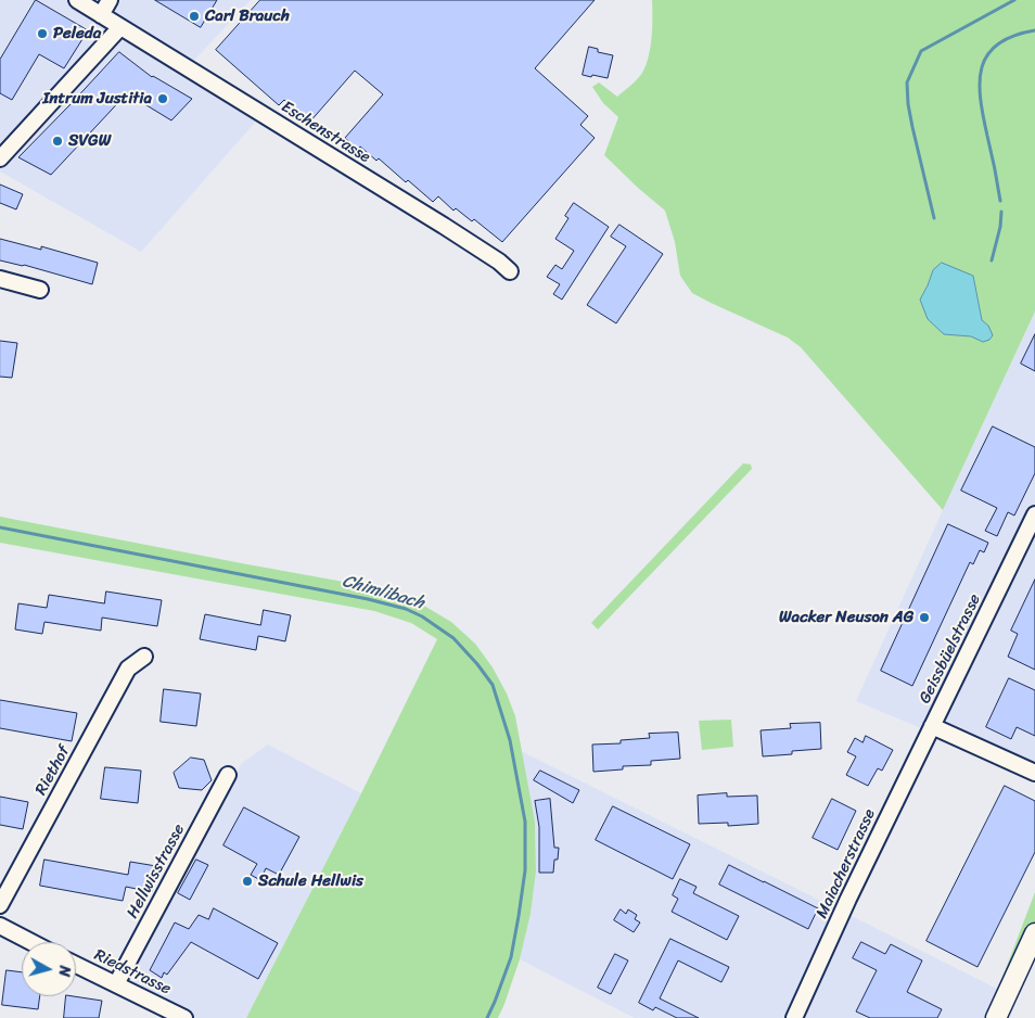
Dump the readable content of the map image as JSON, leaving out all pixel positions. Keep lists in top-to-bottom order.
{
  "streets": {
    "street": [
      "Eschenstrasse",
      "Geissbüelstrasse",
      "Riethof",
      "Maiacherstrasse",
      "Hellwisstrasse",
      "Riedstrasse"
    ]
  },
  "crossings": [
    ["Geissbüelstrasse", "Maiacherstrasse"],
    ["Hellwisstrasse", "Riedstrasse"]
  ],
  "water": ["Chimlibach"],
  "places": [
    "Carl Brauch",
    "Peleda",
    "Intrum Justitia",
    "SVGW",
    "Wacker Neuson AG",
    "Schule Hellwis"
  ],
  "north": "right"
}
